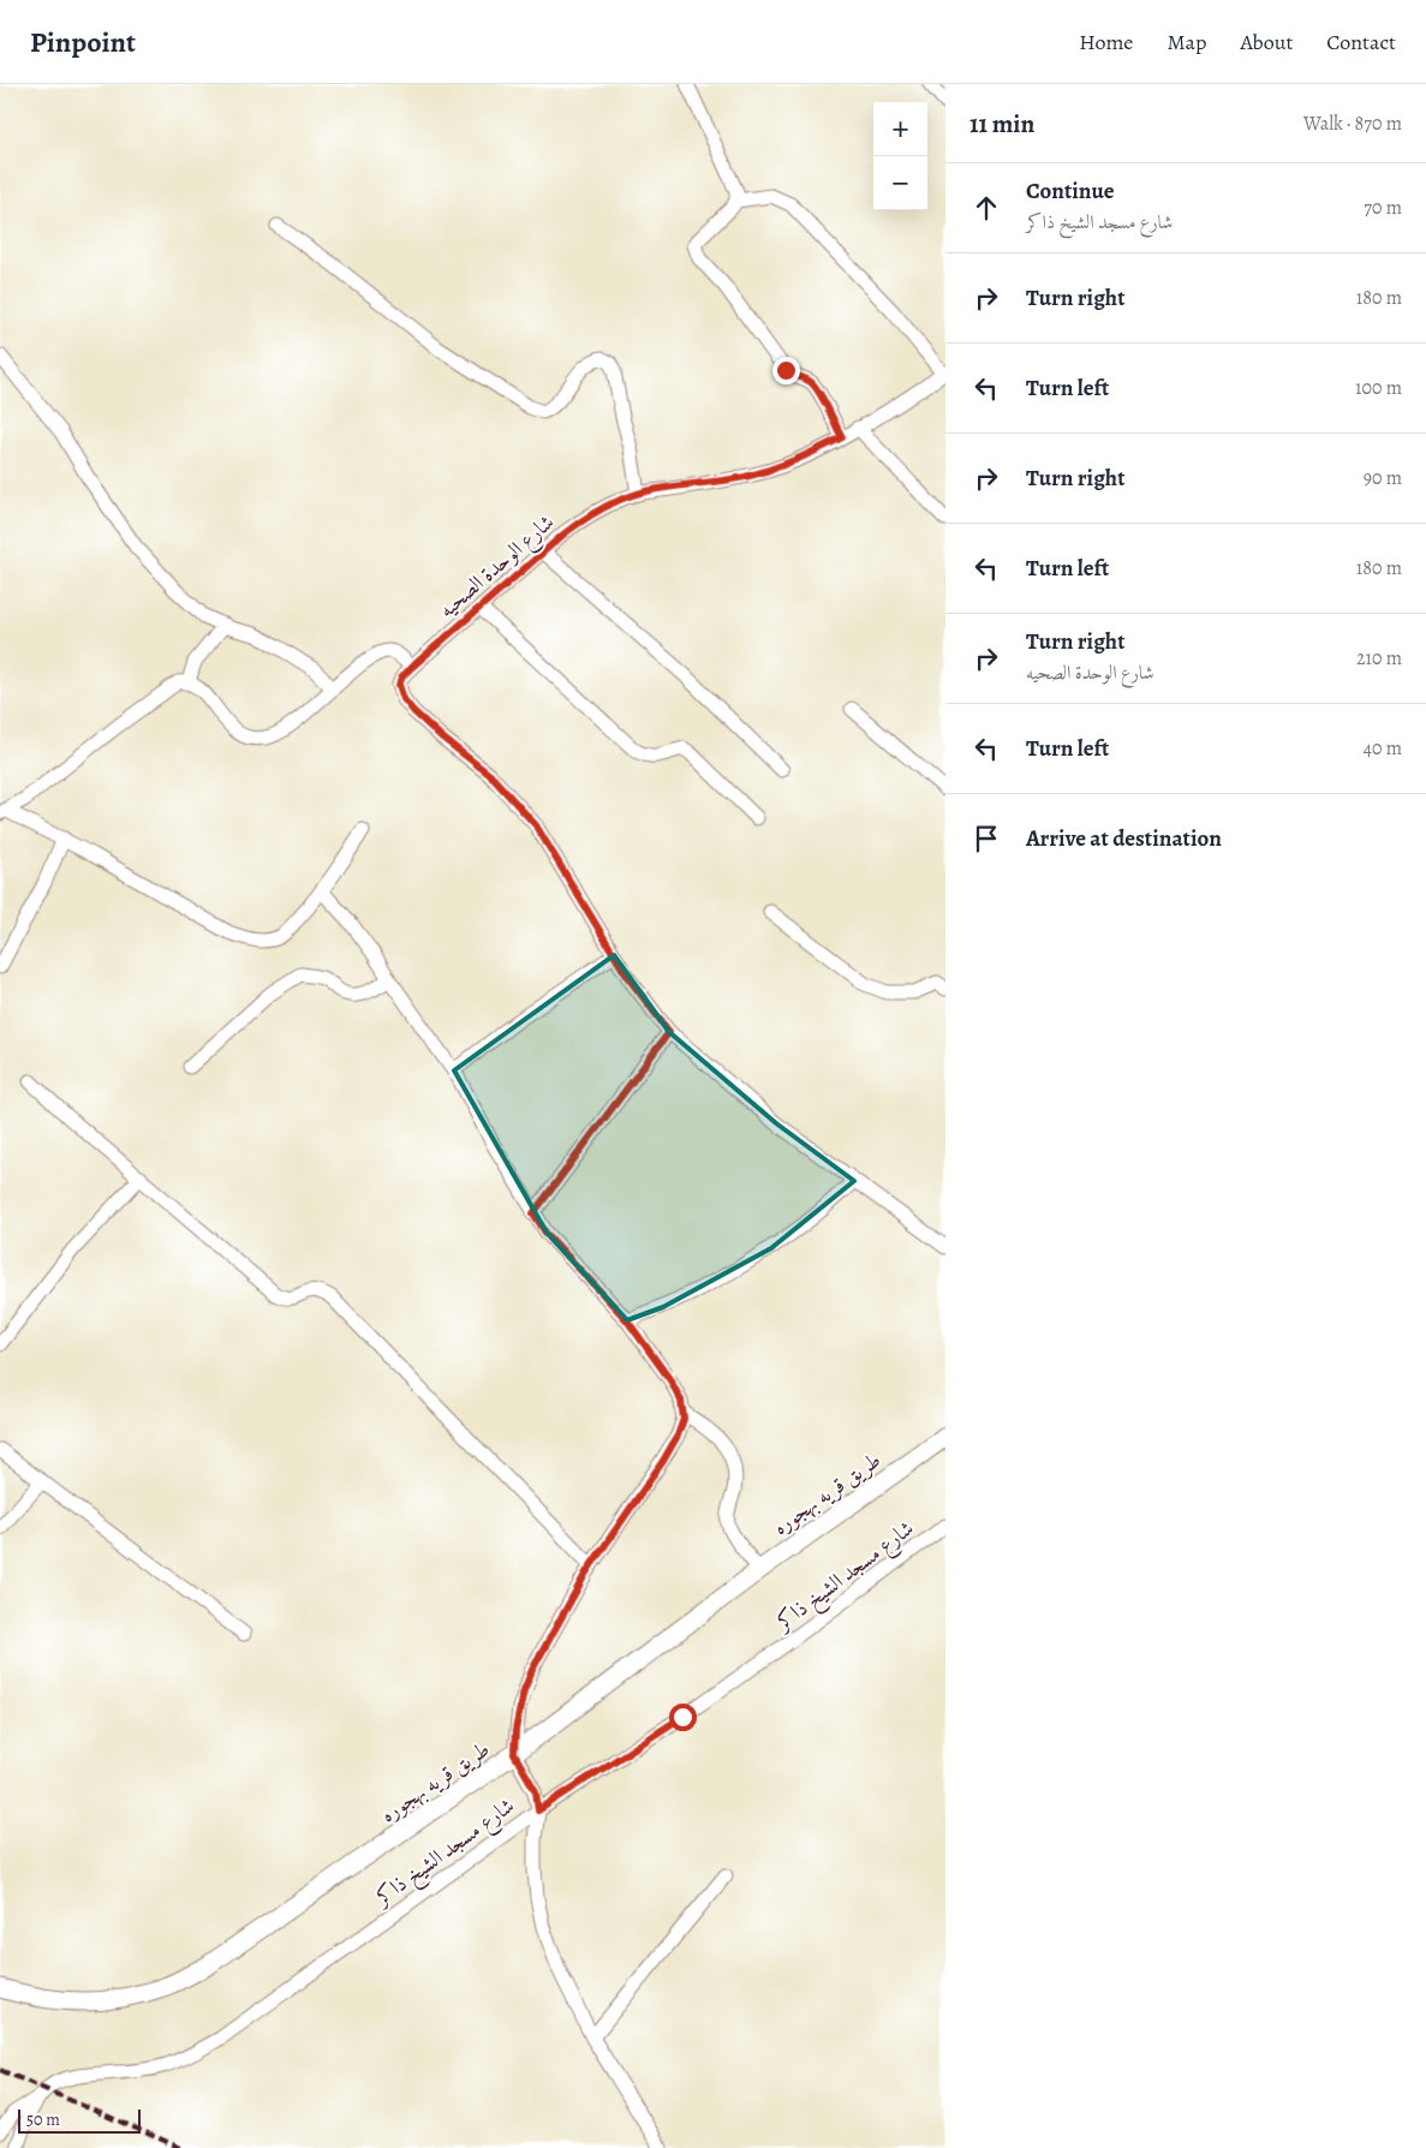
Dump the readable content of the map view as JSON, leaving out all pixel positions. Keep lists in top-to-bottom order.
{
  "streets": {
    "street": ["شارع الوحدة الصحيه", "طريق قريه بهجوره", "شارع مسجد الشيخ ذاكر"]
  },
  "scale_bar": "50 m",
  "page": {
    "header": "Pinpoint",
    "nav": [
      "Home",
      "Map",
      "About",
      "Contact"
    ],
    "heading": ["11 min", "Walk · 870 m"],
    "map_buttons": ["+", "−"],
    "list": [
      ["Continue", "شارع مسجد الشيخ ذاكر", "70 m"],
      ["Turn right", "180 m"],
      ["Turn left", "100 m"],
      ["Turn right", "90 m"],
      ["Turn left", "180 m"],
      ["Turn right", "شارع الوحدة الصحيه", "210 m"],
      ["Turn left", "40 m"],
      "Arrive at destination"
    ],
    "scale": "50 m"
  }
}
